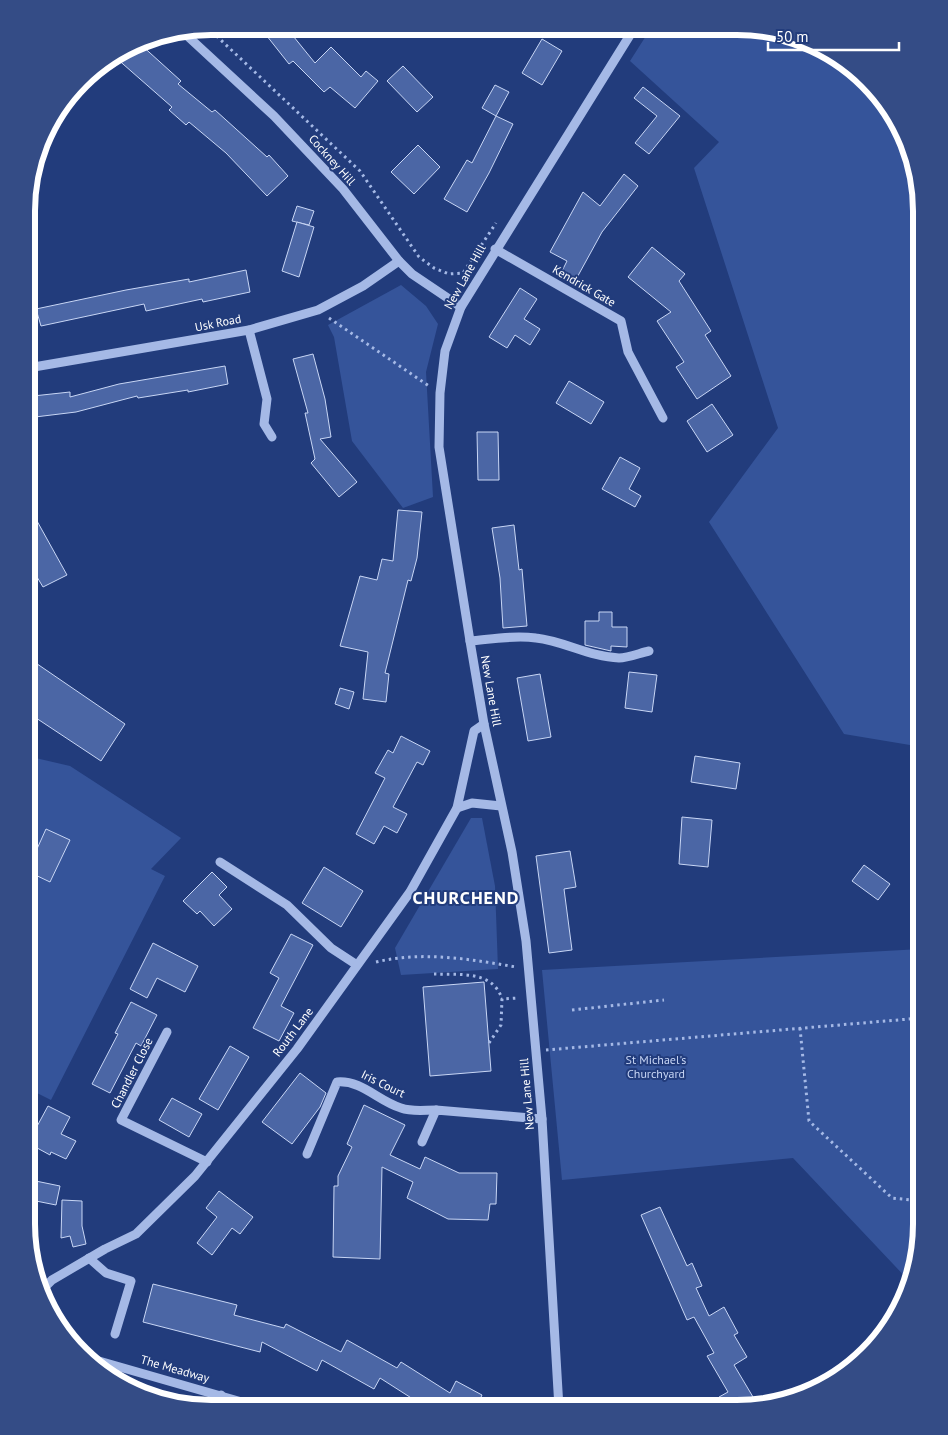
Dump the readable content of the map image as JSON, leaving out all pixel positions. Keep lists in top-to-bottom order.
{
  "streets": {
    "street": [
      "Cockney Hill",
      "New Lane Hill",
      "Kendrick Gate",
      "Usk Road",
      "Routh Lane",
      "Chandler Close",
      "Iris Court",
      "The Meadway"
    ]
  },
  "crossings": [
    ["Cockney Hill", "New Lane Hill"],
    ["Cockney Hill", "Usk Road"],
    ["New Lane Hill", "Kendrick Gate"],
    ["New Lane Hill", "Routh Lane"],
    ["New Lane Hill", "Iris Court"],
    ["Routh Lane", "Chandler Close"]
  ],
  "districts": ["CHURCHEND"],
  "parks": ["St Michael's Churchyard"],
  "scale_bar": "50 m"
}
